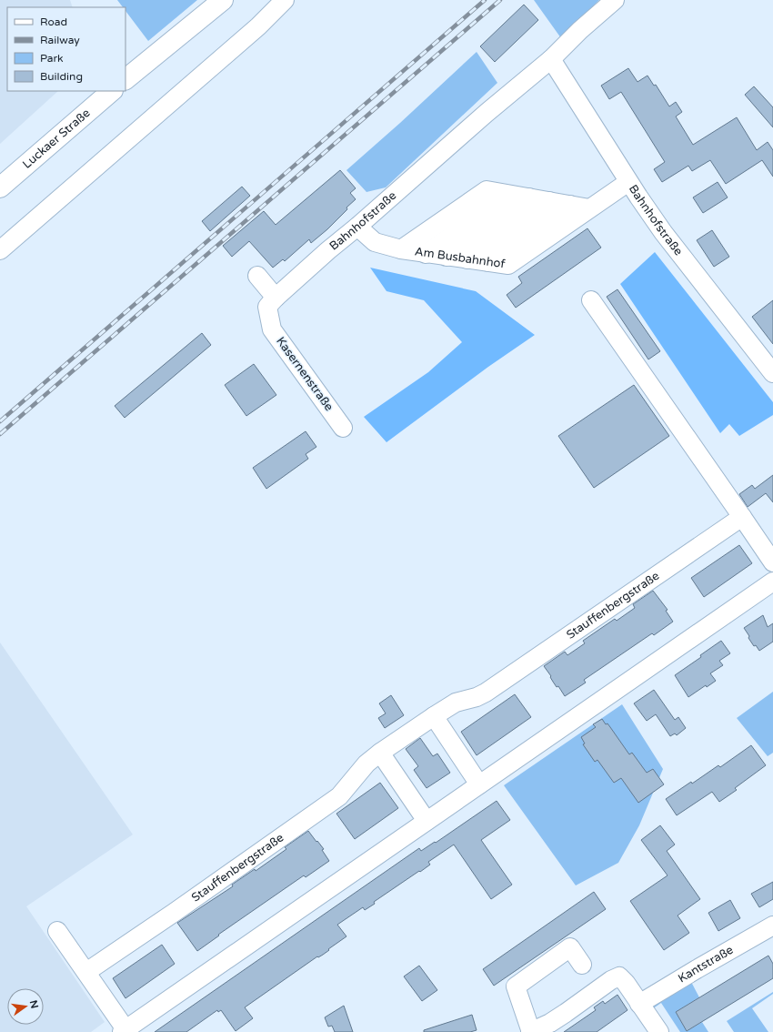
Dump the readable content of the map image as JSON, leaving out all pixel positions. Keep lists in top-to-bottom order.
{
  "streets": {
    "main road": ["Luckaer Straße"],
    "street": [
      "Bahnhofstraße",
      "Am Busbahnhof",
      "Kasernenstraße",
      "Stauffenbergstraße",
      "Kantstraße"
    ]
  },
  "crossings": [
    ["Bahnhofstraße", "Am Busbahnhof"],
    ["Bahnhofstraße", "Kasernenstraße"]
  ],
  "legend": [
    "Road",
    "Railway",
    "Park",
    "Building"
  ],
  "north": "right"
}
